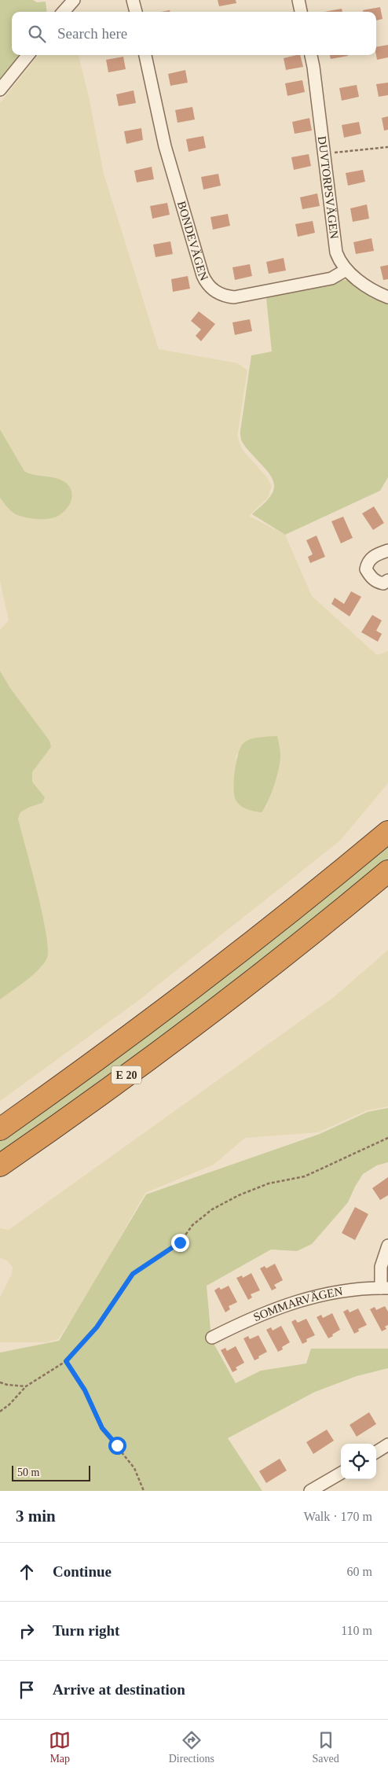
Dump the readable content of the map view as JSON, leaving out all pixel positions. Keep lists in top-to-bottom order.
{
  "streets": {
    "highway": ["E 20"],
    "street": ["DUVTORPSVÄGEN", "BONDEVÄGEN", "SOMMARVÄGEN"]
  },
  "crossings": [
    ["DUVTORPSVÄGEN", "BONDEVÄGEN"]
  ],
  "scale_bar": "50 m",
  "page": {
    "search": "Search here",
    "scale": "50 m",
    "heading": ["3 min", "Walk · 170 m"],
    "list": [
      ["Continue", "60 m"],
      ["Turn right", "110 m"],
      "Arrive at destination"
    ],
    "nav": ["Map", "Directions", "Saved"]
  }
}
